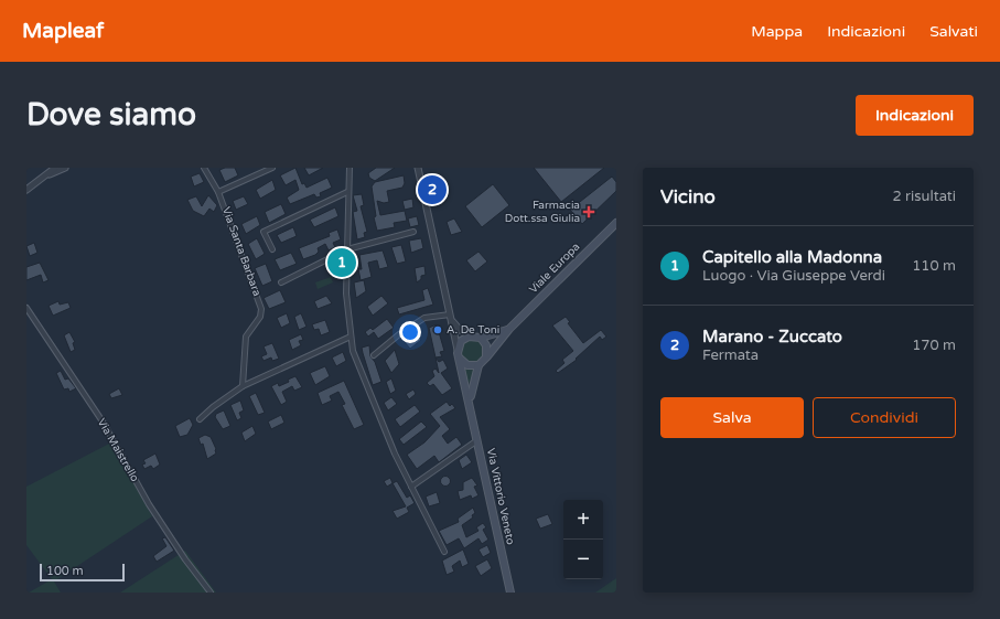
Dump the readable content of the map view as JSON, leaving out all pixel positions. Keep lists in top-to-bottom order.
{
  "streets": {
    "main road": ["Viale Europa", "Via Vittorio Veneto"],
    "street": ["Via Santa Barbara", "Via Maistrello"]
  },
  "crossings": [
    ["Viale Europa", "Via Vittorio Veneto"]
  ],
  "places": {
    "health": ["Farmacia Dott.ssa Giulia"],
    "other": ["A. De Toni"]
  },
  "scale_bar": "100 m",
  "page": {
    "header": "Mapleaf",
    "nav": ["Mappa", "Indicazioni", "Salvati"],
    "buttons": [
      "Indicazioni",
      ["Salva", "Condividi"]
    ],
    "title": "Dove siamo",
    "heading": ["Vicino", "2 risultati"],
    "pins": ["2", "1"],
    "list": [
      {
        "mark": "1",
        "name": "Capitello alla Madonna",
        "note": "Luogo · Via Giuseppe Verdi",
        "value": "110 m"
      },
      {
        "mark": "2",
        "name": "Marano - Zuccato",
        "note": "Fermata",
        "value": "170 m"
      }
    ],
    "map_buttons": ["+", "−"],
    "scale": "100 m"
  }
}
